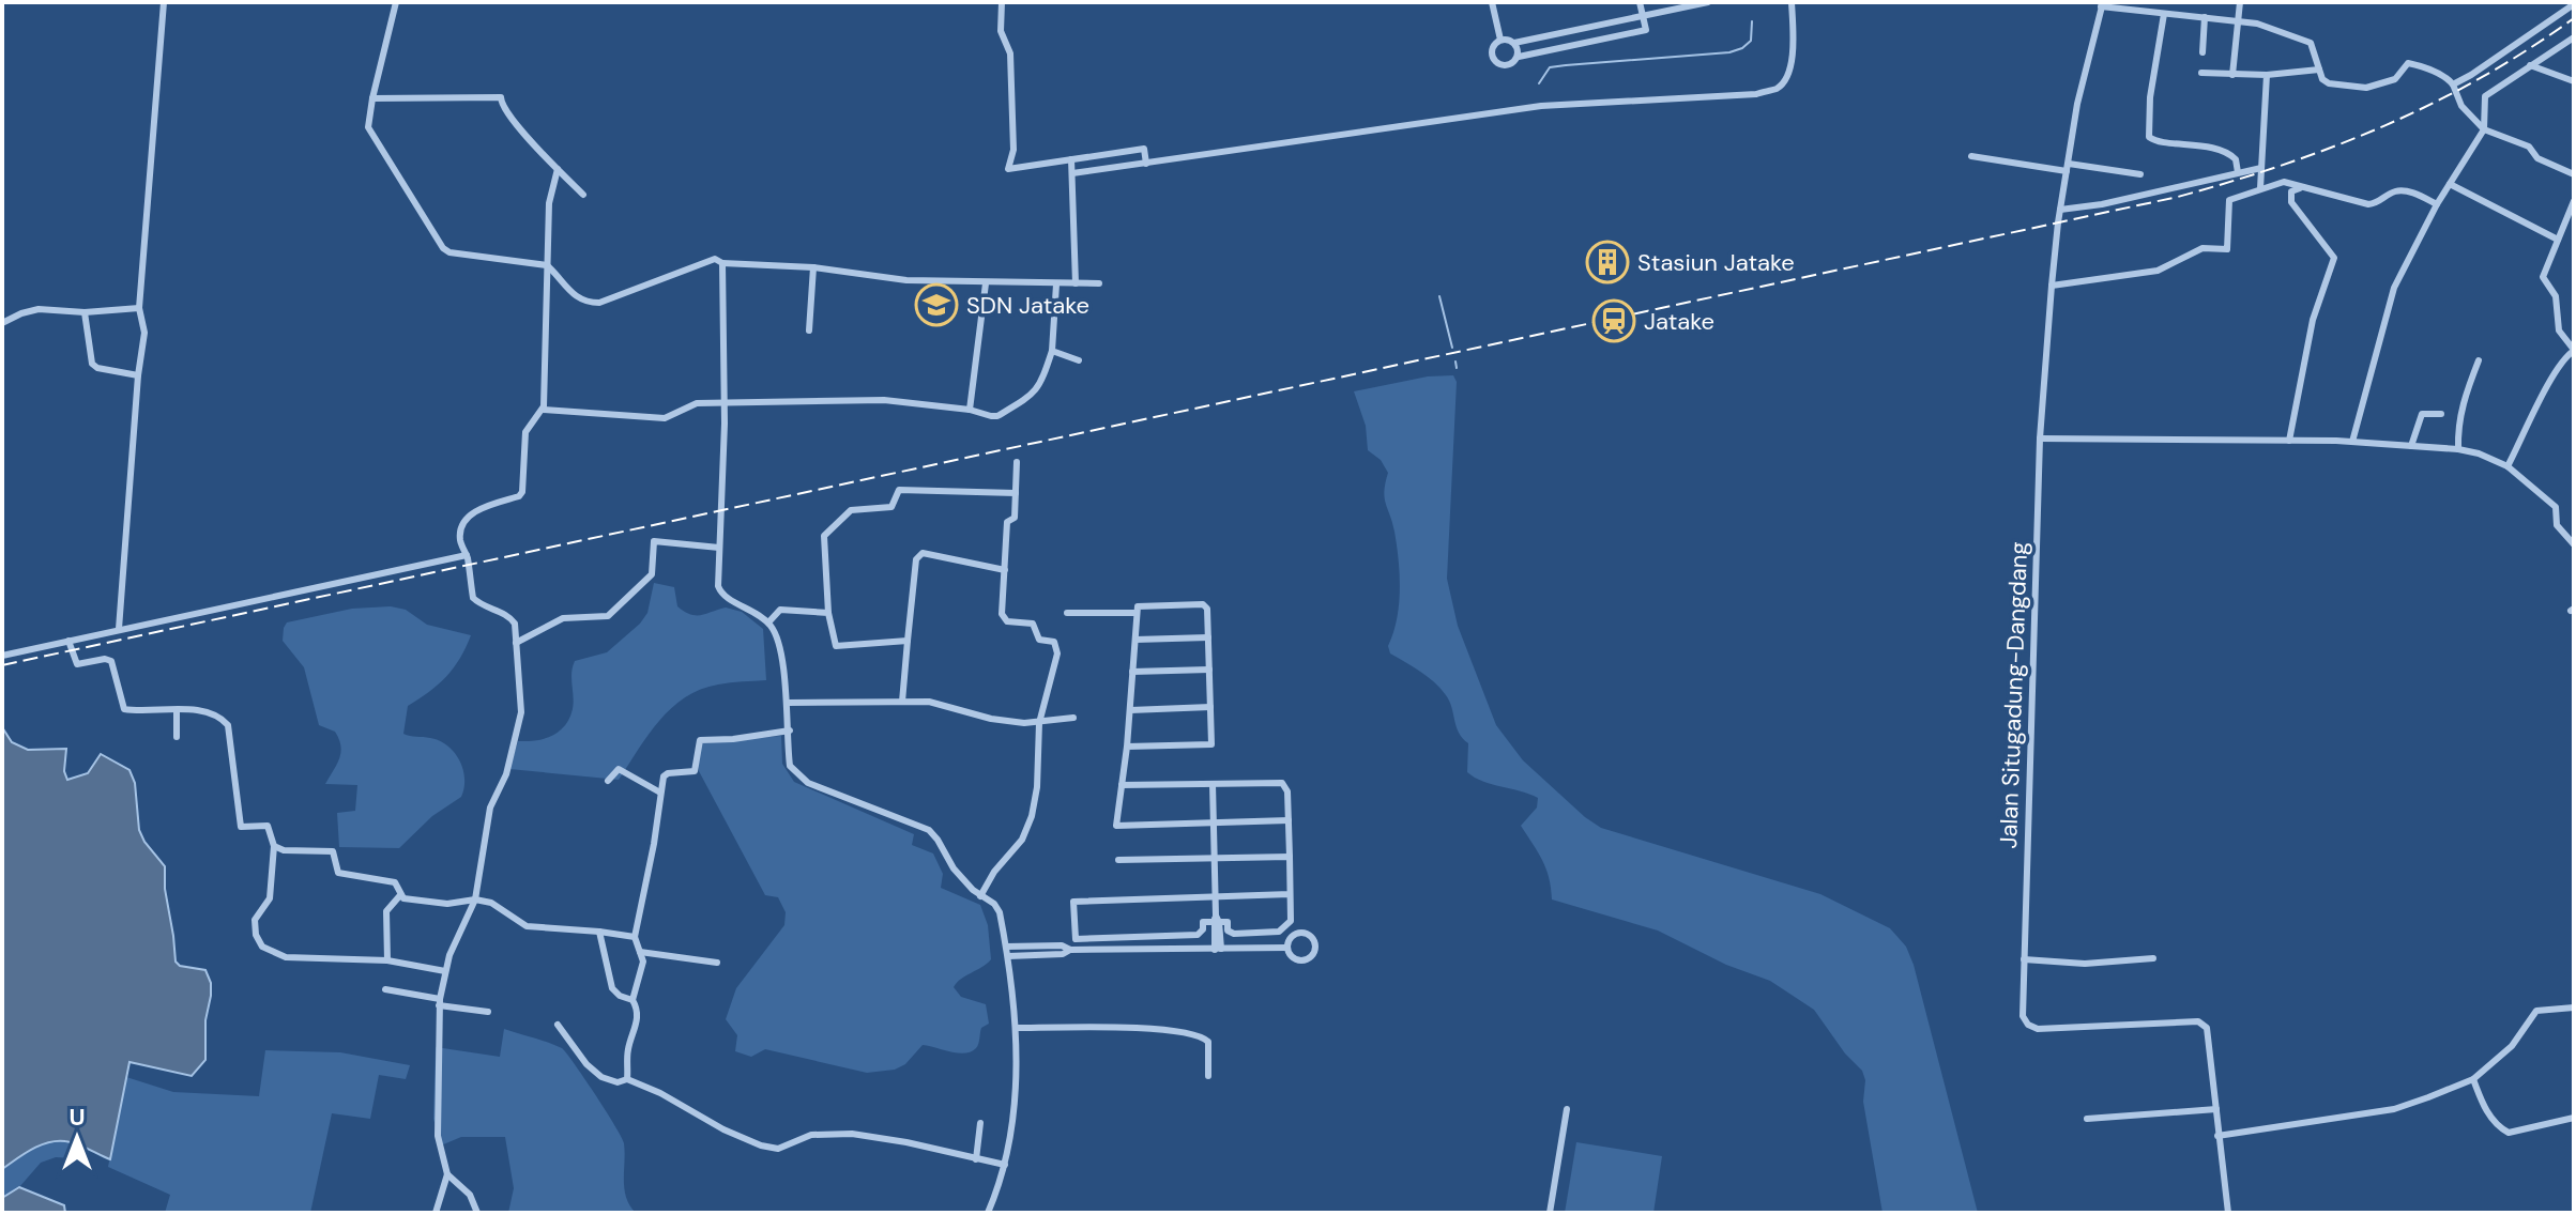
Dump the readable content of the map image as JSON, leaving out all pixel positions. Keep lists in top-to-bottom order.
{
  "streets": {
    "street": ["Jalan Situgadung-Dangdang"]
  },
  "places": {
    "building": ["Stasiun Jatake"],
    "school or university": ["SDN Jatake"],
    "station": ["Jatake"]
  },
  "north": "top"
}
